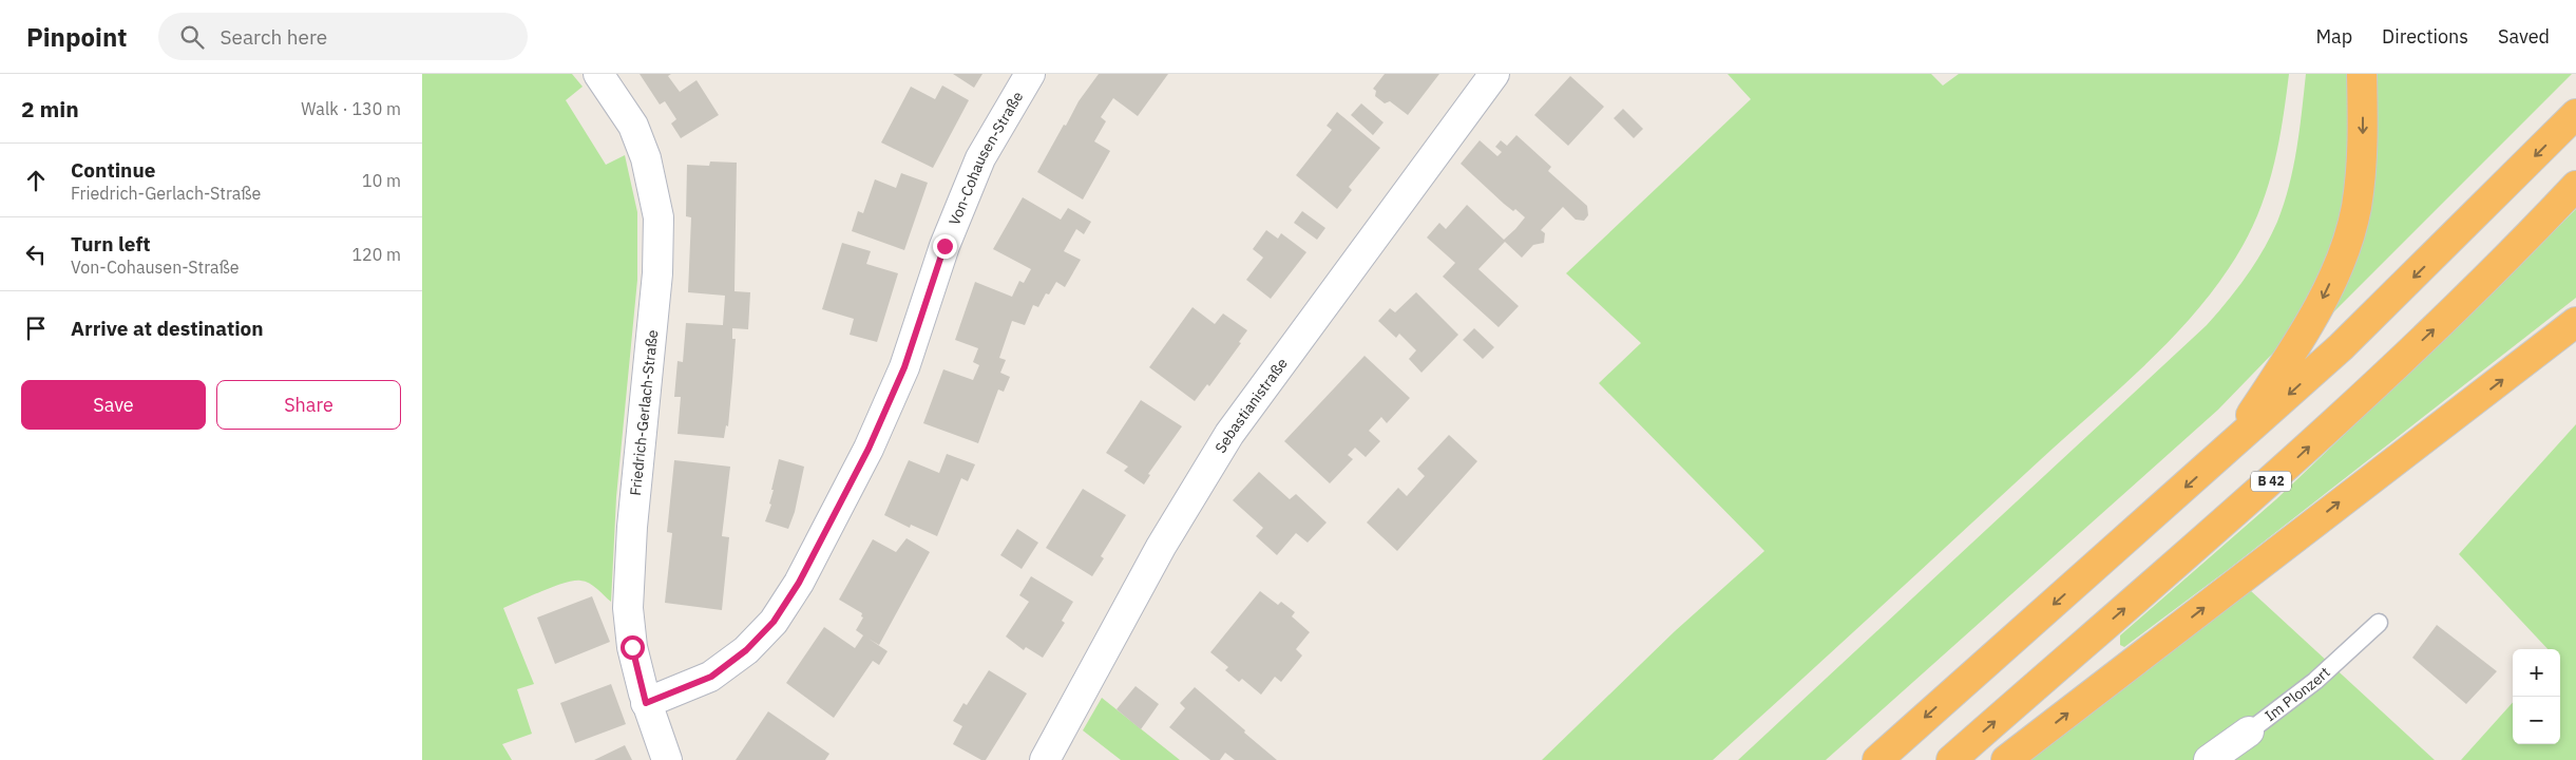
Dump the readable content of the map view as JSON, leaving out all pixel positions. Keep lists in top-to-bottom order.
{
  "streets": {
    "highway": ["B 42"],
    "street": [
      "Von-Cohausen-Straße",
      "Sebastianistraße",
      "Friedrich-Gerlach-Straße",
      "Im Plonzert"
    ]
  },
  "crossings": [
    ["Von-Cohausen-Straße", "Friedrich-Gerlach-Straße"]
  ],
  "page": {
    "header": "Pinpoint",
    "search": "Search here",
    "nav": ["Map", "Directions", "Saved"],
    "heading": ["2 min", "Walk · 130 m"],
    "list": [
      ["Continue", "Friedrich-Gerlach-Straße", "10 m"],
      ["Turn left", "Von-Cohausen-Straße", "120 m"],
      "Arrive at destination"
    ],
    "buttons": ["Save", "Share"],
    "map_buttons": ["+", "−"]
  }
}
